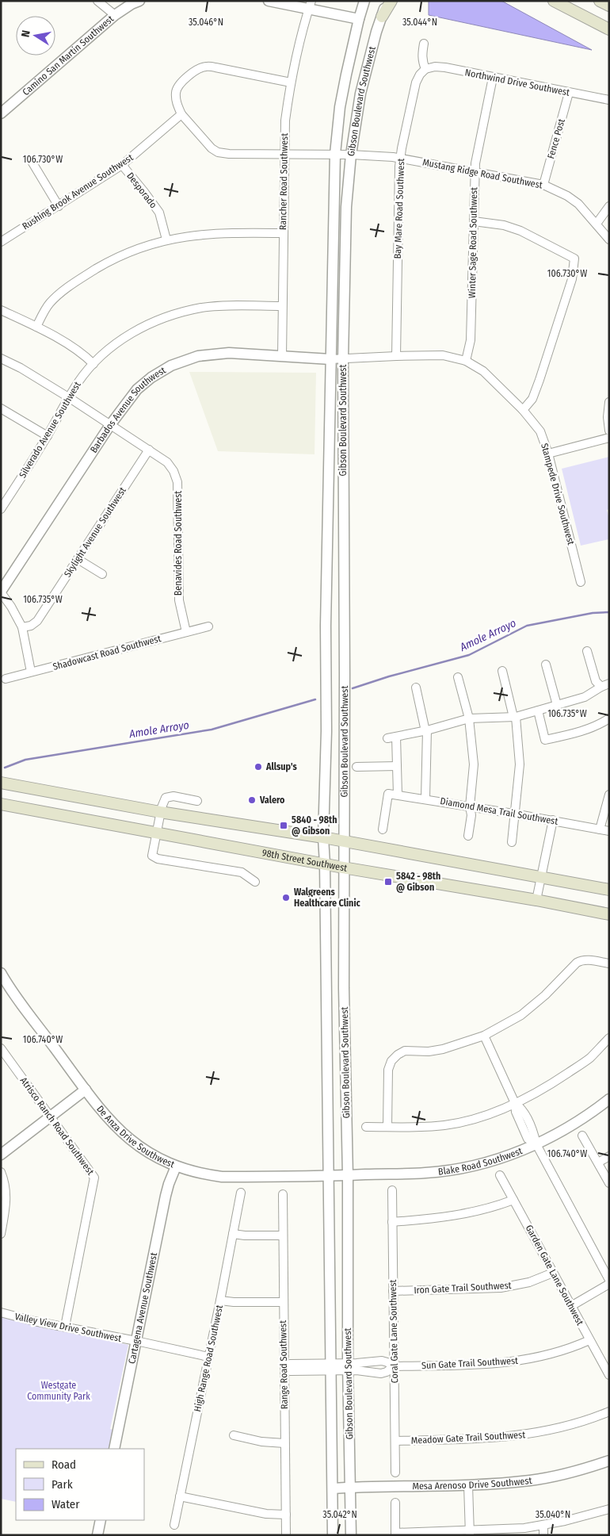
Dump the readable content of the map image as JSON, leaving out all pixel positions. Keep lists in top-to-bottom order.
{
  "streets": {
    "main road": ["98th Street Southwest"],
    "street": [
      "Camino San Martin Southwest",
      "Northwind Drive Southwest",
      "Gibson Boulevard Southwest",
      "Fence Post",
      "Mustang Ridge Road Southwest",
      "Rancher Road Southwest",
      "Desporado",
      "Rushing Brook Avenue Southwest",
      "Bay Mare Road Southwest",
      "Winter Sage Road Southwest",
      "Barbados Avenue Southwest",
      "Silverado Avenue Southwest",
      "Stampede Drive Southwest",
      "Skylight Avenue Southwest",
      "Benavides Road Southwest",
      "Shadowcast Road Southwest",
      "Diamond Mesa Trail Southwest",
      "Atrisco Ranch Road Southwest",
      "De Anza Drive Southwest",
      "Blake Road Southwest",
      "Garden Gate Lane Southwest",
      "Iron Gate Trail Southwest",
      "Cartagena Avenue Southwest",
      "Valley View Drive Southwest",
      "Coral Gate Lane Southwest",
      "High Range Road Southwest",
      "Sun Gate Trail Southwest",
      "Range Road Southwest",
      "Meadow Gate Trail Southwest",
      "Mesa Arenoso Drive Southwest"
    ]
  },
  "crossings": [
    ["Northwind Drive Southwest", "Fence Post"],
    ["Northwind Drive Southwest", "Bay Mare Road Southwest"],
    ["Northwind Drive Southwest", "Winter Sage Road Southwest"],
    ["Gibson Boulevard Southwest", "Mustang Ridge Road Southwest"],
    ["Gibson Boulevard Southwest", "Barbados Avenue Southwest"],
    ["Gibson Boulevard Southwest", "Stampede Drive Southwest"],
    ["Gibson Boulevard Southwest", "98th Street Southwest"],
    ["Gibson Boulevard Southwest", "De Anza Drive Southwest"],
    ["Gibson Boulevard Southwest", "Blake Road Southwest"],
    ["Gibson Boulevard Southwest", "Sun Gate Trail Southwest"],
    ["Gibson Boulevard Southwest", "Mesa Arenoso Drive Southwest"],
    ["Fence Post", "Mustang Ridge Road Southwest"],
    ["Mustang Ridge Road Southwest", "Rancher Road Southwest"],
    ["Mustang Ridge Road Southwest", "Rushing Brook Avenue Southwest"],
    ["Mustang Ridge Road Southwest", "Bay Mare Road Southwest"],
    ["Mustang Ridge Road Southwest", "Winter Sage Road Southwest"],
    ["Rancher Road Southwest", "Barbados Avenue Southwest"],
    ["Rancher Road Southwest", "Silverado Avenue Southwest"],
    ["Desporado", "Rushing Brook Avenue Southwest"],
    ["Bay Mare Road Southwest", "Stampede Drive Southwest"],
    ["Winter Sage Road Southwest", "Stampede Drive Southwest"],
    ["Barbados Avenue Southwest", "Stampede Drive Southwest"],
    ["Barbados Avenue Southwest", "Benavides Road Southwest"],
    ["Silverado Avenue Southwest", "Benavides Road Southwest"],
    ["Skylight Avenue Southwest", "Benavides Road Southwest"],
    ["Benavides Road Southwest", "Shadowcast Road Southwest"],
    ["Atrisco Ranch Road Southwest", "Valley View Drive Southwest"],
    ["De Anza Drive Southwest", "Blake Road Southwest"],
    ["De Anza Drive Southwest", "Cartagena Avenue Southwest"],
    ["Garden Gate Lane Southwest", "Iron Gate Trail Southwest"],
    ["Garden Gate Lane Southwest", "Sun Gate Trail Southwest"],
    ["Iron Gate Trail Southwest", "Coral Gate Lane Southwest"],
    ["Cartagena Avenue Southwest", "Valley View Drive Southwest"],
    ["Valley View Drive Southwest", "High Range Road Southwest"],
    ["Coral Gate Lane Southwest", "Sun Gate Trail Southwest"],
    ["Coral Gate Lane Southwest", "Meadow Gate Trail Southwest"]
  ],
  "water": ["Amole Arroyo"],
  "parks": ["Westgate Community Park"],
  "places": {
    "other": ["Allsup's", "Valero", "Walgreens Healthcare Clinic"],
    "transit": ["5840 - 98th @ Gibson", "5842 - 98th @ Gibson"]
  },
  "legend": ["Road", "Park", "Water"],
  "north": "left",
  "coordinates": [
    "35.046°N",
    "35.044°N",
    "106.730°W",
    "106.735°W",
    "106.740°W",
    "35.042°N",
    "35.040°N"
  ]
}
